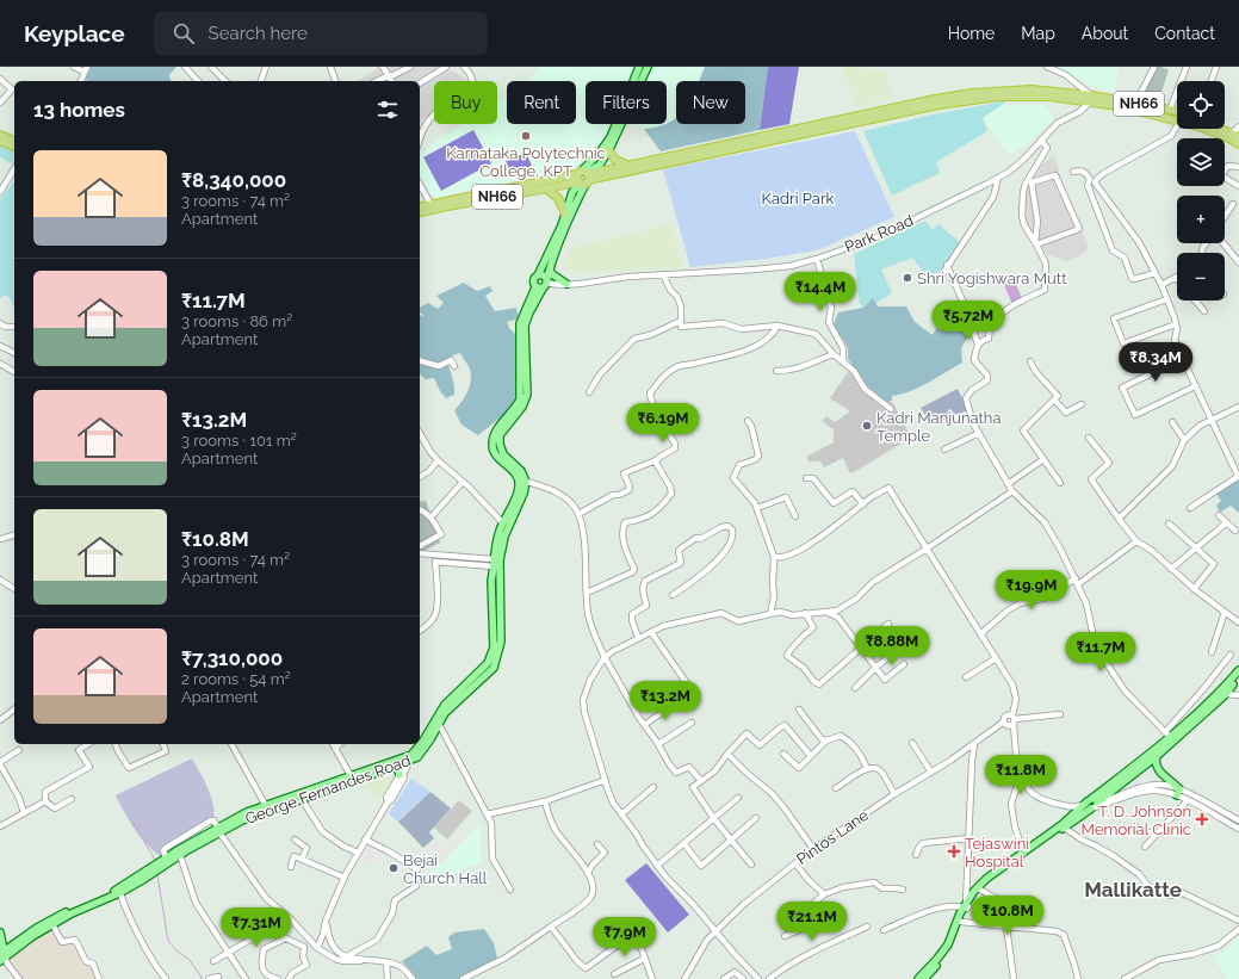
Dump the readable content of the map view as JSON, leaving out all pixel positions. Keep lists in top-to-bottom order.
{
  "streets": {
    "highway": ["NH66"],
    "main road": ["George Fernandes Road"],
    "street": ["Park Road", "Pintos Lane"]
  },
  "crossings": [
    ["NH66", "Park Road"]
  ],
  "districts": ["Mallikatte"],
  "parks": ["Kadri Park"],
  "places": {
    "other": [
      "Karnataka Polytechnic College, KPT",
      "Shri Yogishwara Mutt",
      "Kadri Manjunatha Temple",
      "Bejai Church Hall"
    ],
    "health": ["T. D. Johnson Memorial Clinic", "Tejaswini Hospital"]
  },
  "page": {
    "header": "Keyplace",
    "search": "Search here",
    "nav": [
      "Home",
      "Map",
      "About",
      "Contact"
    ],
    "map_buttons": ["+", "−"],
    "chip": [
      "Buy",
      "Rent",
      "Filters",
      "New"
    ],
    "heading": "13 homes",
    "list": [
      {
        "name": "₹8,340,000",
        "note": "3 rooms · 74 m² · Apartment"
      },
      {
        "name": "₹11.7M",
        "note": "3 rooms · 86 m² · Apartment"
      },
      {
        "name": "₹13.2M",
        "note": "3 rooms · 101 m² · Apartment"
      },
      {
        "name": "₹10.8M",
        "note": "3 rooms · 74 m² · Apartment"
      },
      {
        "name": "₹7,310,000",
        "note": "2 rooms · 54 m² · Apartment"
      }
    ],
    "price": [
      "₹14.4M",
      "₹5.72M",
      "₹8.34M",
      "₹6.19M",
      "₹19.9M",
      "₹8.88M",
      "₹11.7M",
      "₹13.2M",
      "₹11.8M",
      "₹10.8M",
      "₹21.1M",
      "₹7.31M",
      "₹7.9M"
    ]
  }
}
